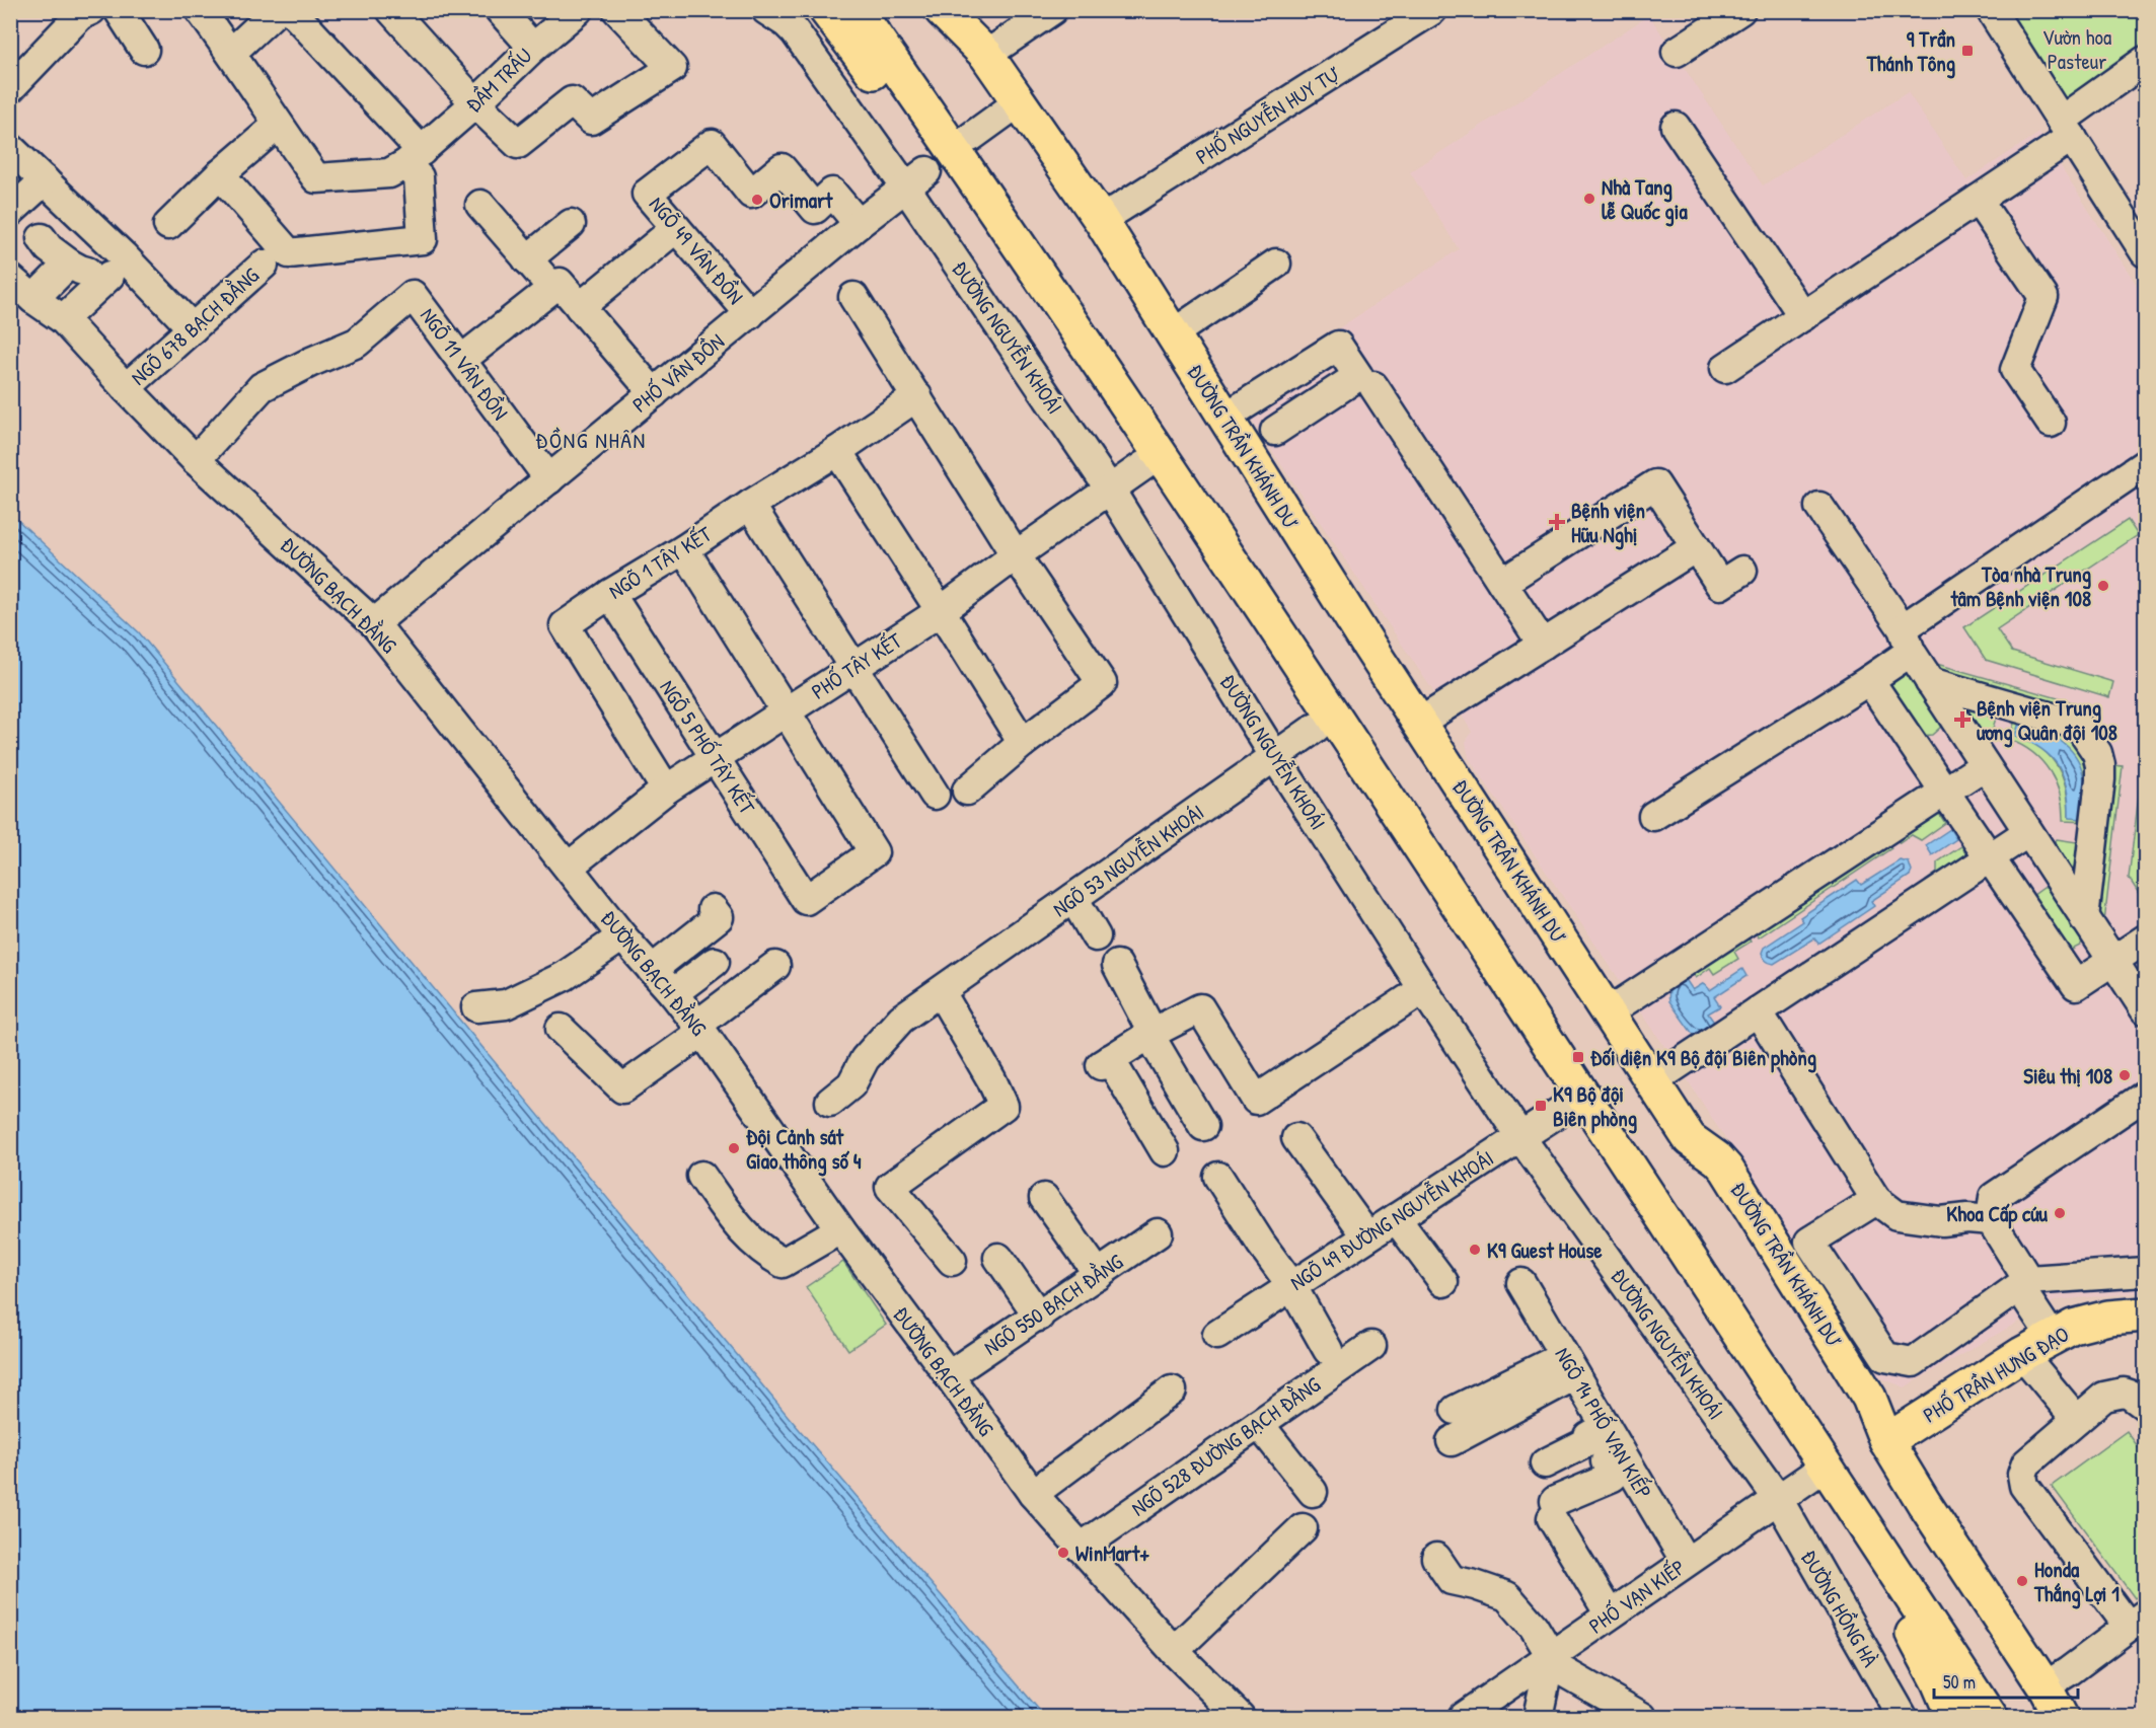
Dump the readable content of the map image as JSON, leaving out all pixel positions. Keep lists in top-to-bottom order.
{
  "streets": {
    "main road": ["ĐƯỜNG NGUYỄN KHOÁI", "ĐƯỜNG TRẦN KHÁNH DƯ", "PHỐ TRẦN HƯNG ĐẠO"],
    "street": [
      "ĐẦM TRẤU",
      "PHỐ NGUYỄN HUY TỰ",
      "NGÕ 49 VÂN ĐỒN",
      "NGÕ 678 BẠCH ĐẰNG",
      "NGÕ 11 VÂN ĐỒN",
      "PHỐ VÂN ĐỒN",
      "NGÕ 1 TÂY KẾT",
      "ĐƯỜNG BẠCH ĐẰNG",
      "PHỐ TÂY KẾT",
      "NGÕ 5 PHỐ TÂY KẾT",
      "NGÕ 53 NGUYỄN KHOÁI",
      "NGÕ 49 ĐƯỜNG NGUYỄN KHOÁI",
      "NGÕ 550 BẠCH ĐẰNG",
      "NGÕ 14 PHỐ VẠN KIẾP",
      "NGÕ 528 ĐƯỜNG BẠCH ĐẰNG",
      "PHỐ VẠN KIẾP",
      "ĐƯỜNG HỒNG HÀ"
    ]
  },
  "crossings": [
    ["PHỐ NGUYỄN HUY TỰ", "ĐƯỜNG TRẦN KHÁNH DƯ"],
    ["NGÕ 49 VÂN ĐỒN", "PHỐ VÂN ĐỒN"],
    ["NGÕ 678 BẠCH ĐẰNG", "ĐƯỜNG BẠCH ĐẰNG"],
    ["ĐƯỜNG NGUYỄN KHOÁI", "PHỐ VÂN ĐỒN"],
    ["ĐƯỜNG NGUYỄN KHOÁI", "PHỐ TÂY KẾT"],
    ["ĐƯỜNG NGUYỄN KHOÁI", "NGÕ 53 NGUYỄN KHOÁI"],
    ["ĐƯỜNG NGUYỄN KHOÁI", "NGÕ 49 ĐƯỜNG NGUYỄN KHOÁI"],
    ["ĐƯỜNG NGUYỄN KHOÁI", "PHỐ VẠN KIẾP"],
    ["ĐƯỜNG NGUYỄN KHOÁI", "ĐƯỜNG HỒNG HÀ"],
    ["NGÕ 11 VÂN ĐỒN", "PHỐ VÂN ĐỒN"],
    ["NGÕ 11 VÂN ĐỒN", "ĐƯỜNG BẠCH ĐẰNG"],
    ["PHỐ VÂN ĐỒN", "ĐƯỜNG BẠCH ĐẰNG"],
    ["ĐƯỜNG TRẦN KHÁNH DƯ", "PHỐ TRẦN HƯNG ĐẠO"],
    ["NGÕ 1 TÂY KẾT", "PHỐ TÂY KẾT"],
    ["NGÕ 1 TÂY KẾT", "NGÕ 5 PHỐ TÂY KẾT"],
    ["ĐƯỜNG BẠCH ĐẰNG", "PHỐ TÂY KẾT"],
    ["ĐƯỜNG BẠCH ĐẰNG", "NGÕ 550 BẠCH ĐẰNG"],
    ["ĐƯỜNG BẠCH ĐẰNG", "NGÕ 528 ĐƯỜNG BẠCH ĐẰNG"],
    ["PHỐ TÂY KẾT", "NGÕ 5 PHỐ TÂY KẾT"],
    ["NGÕ 14 PHỐ VẠN KIẾP", "PHỐ VẠN KIẾP"],
    ["PHỐ VẠN KIẾP", "ĐƯỜNG HỒNG HÀ"]
  ],
  "districts": ["ĐỒNG NHÂN"],
  "parks": ["Vườn hoa Pasteur"],
  "places": {
    "transit": ["9 Trần Thánh Tông", "Đối diện K9 Bộ đội Biên phòng", "K9 Bộ đội Biên phòng"],
    "other": [
      "Nhà Tang lễ Quốc gia",
      "Orimart",
      "Tòa nhà Trung tâm Bệnh viện 108",
      "Siêu thị 108",
      "Đội Cảnh sát Giao thông số 4",
      "Khoa Cấp cứu",
      "K9 Guest House",
      "WinMart+",
      "Honda Thắng Lợi 1"
    ],
    "health": ["Bệnh viện Hữu Nghị", "Bệnh viện Trung ương Quân đội 108"]
  },
  "scale_bar": "50 m"
}
